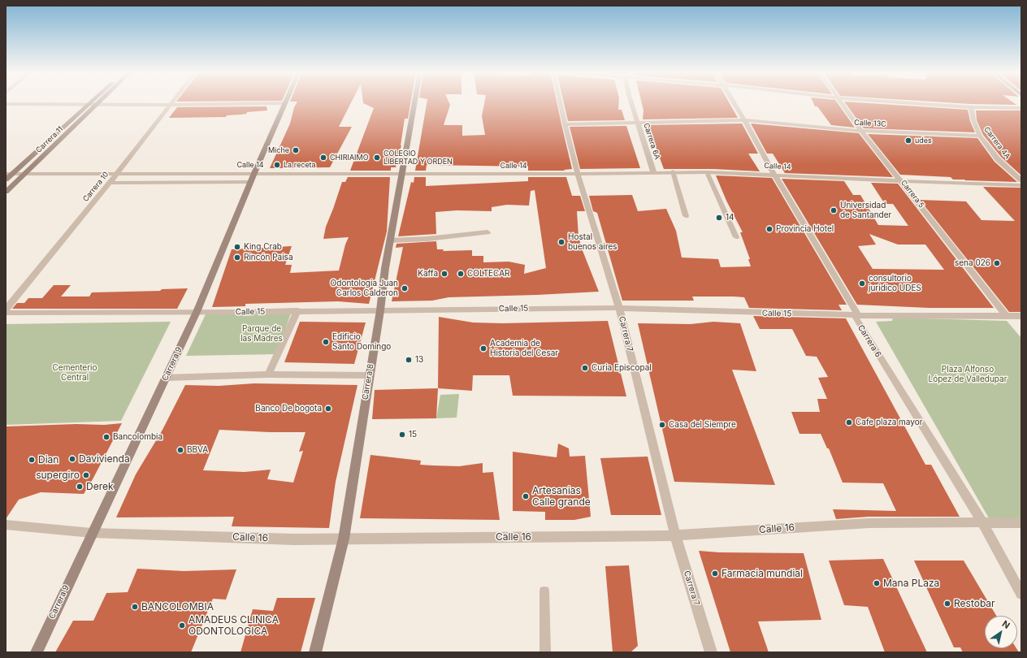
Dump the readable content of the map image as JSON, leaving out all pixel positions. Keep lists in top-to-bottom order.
{
  "streets": {
    "street": [
      "Calle 13C",
      "Carrera 11",
      "Carrera 6A",
      "Carrera 4A",
      "Calle 14",
      "Carrera 10",
      "Carrera 5",
      "Calle 15",
      "Carrera 7",
      "Carrera 6",
      "Carrera 9",
      "Carrera 8",
      "Calle 16"
    ]
  },
  "crossings": [
    ["Calle 13C", "Carrera 6A"],
    ["Calle 13C", "Carrera 4A"],
    ["Calle 13C", "Carrera 5"],
    ["Calle 13C", "Carrera 7"],
    ["Calle 13C", "Carrera 6"],
    ["Carrera 11", "Calle 14"],
    ["Carrera 6A", "Calle 14"],
    ["Calle 14", "Carrera 10"],
    ["Calle 14", "Carrera 5"],
    ["Calle 14", "Carrera 7"],
    ["Calle 14", "Carrera 6"],
    ["Calle 14", "Carrera 9"],
    ["Calle 14", "Carrera 8"],
    ["Carrera 5", "Calle 15"],
    ["Calle 15", "Carrera 7"],
    ["Calle 15", "Carrera 6"],
    ["Calle 15", "Carrera 9"],
    ["Calle 15", "Carrera 8"],
    ["Carrera 7", "Calle 16"],
    ["Carrera 6", "Calle 16"],
    ["Carrera 9", "Calle 16"],
    ["Carrera 8", "Calle 16"]
  ],
  "parks": ["Parque de las Madres", "Cementerio Central", "Plaza Alfonso López de Valledupar"],
  "places": [
    "udes",
    "Miche",
    "CHIRIAIMO",
    "COLEGIO LIBERTAD Y ORDEN",
    "La receta",
    "Universidad de Santander",
    "14",
    "Provincia Hotel",
    "Hostal buenos aires",
    "King Crab",
    "Rincón Paisa",
    "sena 026",
    "Kaffa",
    "COLTECAR",
    "consultorio juridico UDES",
    "Odontologia Juan Carlos Calderon",
    "Edificio Santo Domingo",
    "Academia de Historia del Cesar",
    "13",
    "Curia Episcopal",
    "Banco De bogota",
    "Cafe plaza mayor",
    "Casa del Siempre",
    "15",
    "Bancolombia",
    "BBVA",
    "Davivienda",
    "Dian",
    "supergiro",
    "Derek",
    "Artesanias Calle grande",
    "Farmacia mundial",
    "Mana PLaza",
    "Restobar",
    "BANCOLOMBIA",
    "AMADEUS CLINICA ODONTOLOGICA"
  ],
  "north": "top right"
}
